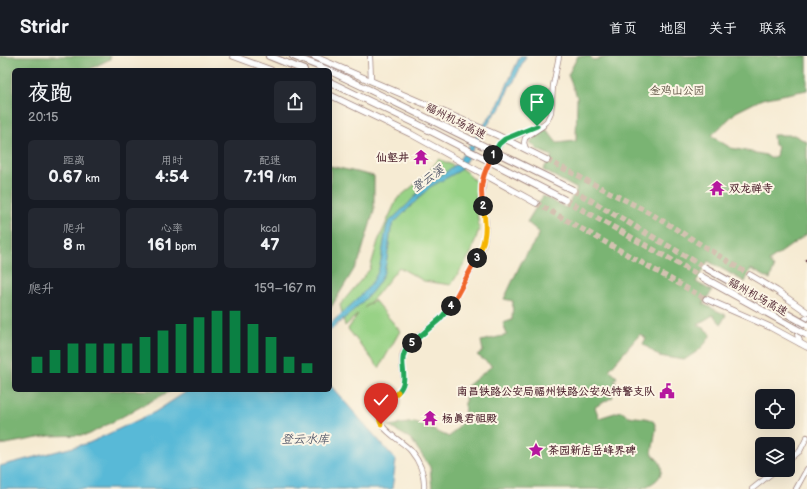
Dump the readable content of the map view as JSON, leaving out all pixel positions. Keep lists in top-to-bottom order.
{
  "streets": {
    "highway": ["福州机场高速"]
  },
  "water": ["登云溪", "登云水库"],
  "parks": ["金鸡山公园"],
  "places": {
    "temple": ["仙壑井", "双龙禅寺", "杨真君祖殿"],
    "public building": ["南昌铁路公安局福州铁路公安处特警支队"],
    "place": ["茶园新店岳峰界碑"]
  },
  "page": {
    "header": "Stridr",
    "nav": [
      "首页",
      "地图",
      "关于",
      "联系"
    ],
    "heading": ["夜跑", "20:15"],
    "stats": [
      ["距离", "0.67 km"],
      ["用时", "4:54"],
      ["配速", "7:19 /km"],
      ["爬升", "8 m"],
      ["心率", "161 bpm"],
      ["kcal", "47"]
    ],
    "pins": [
      "1",
      "2",
      "3",
      "4",
      "5"
    ],
    "chart": ["爬升", "159–167 m"]
  }
}
